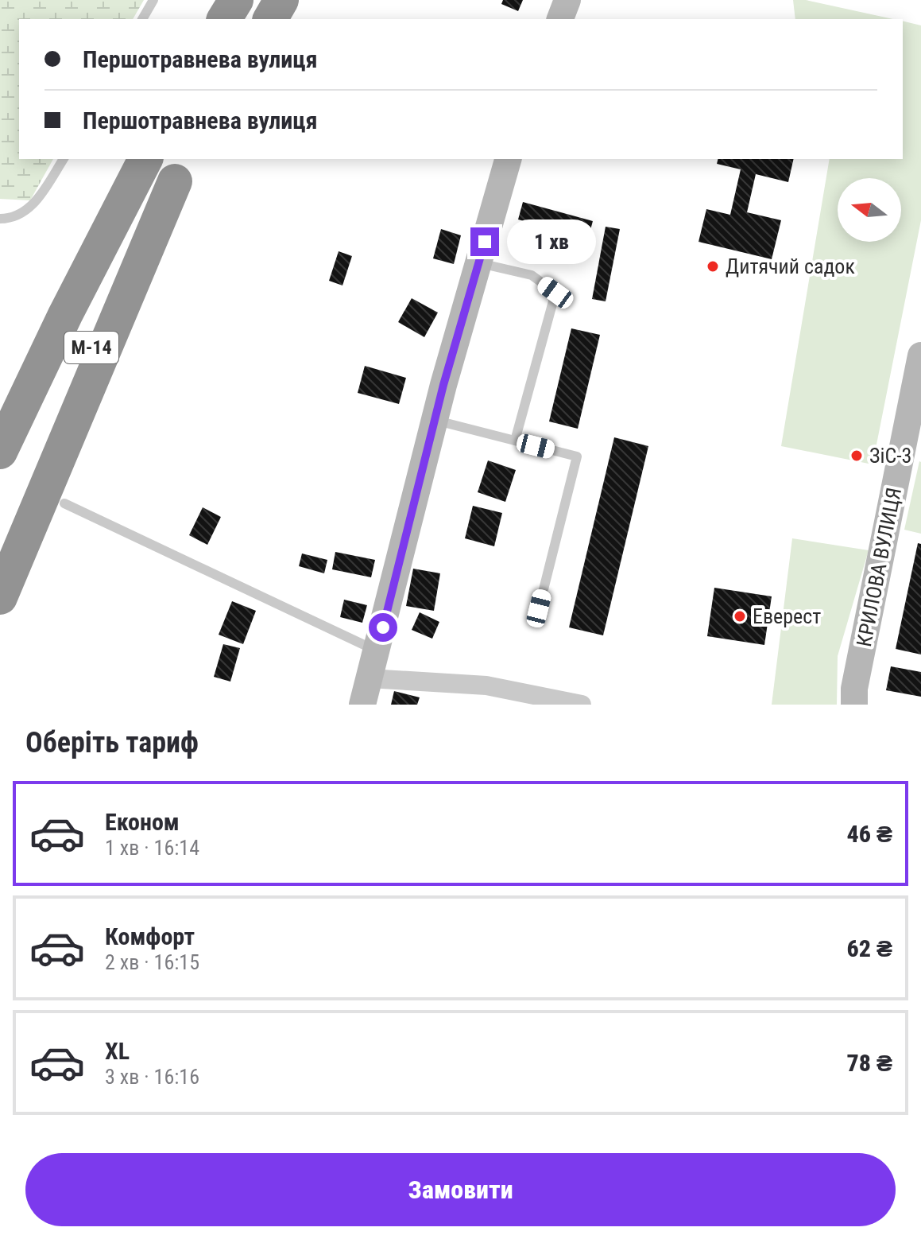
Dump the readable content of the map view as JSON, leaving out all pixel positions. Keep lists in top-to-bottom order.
{
  "streets": {
    "highway": ["М-14"],
    "street": ["КРИЛОВА ВУЛИЦЯ"]
  },
  "places": ["Дитячий садок", "ЗіС-3", "Еверест"],
  "north": "left",
  "page": {
    "banner": ["Першотравнева вулиця", "Першотравнева вулиця"],
    "bubble": "1 хв",
    "heading": "Оберіть тариф",
    "list": [
      {
        "name": "Економ",
        "note": "1 хв · 16:14",
        "value": "46 ₴"
      },
      {
        "name": "Комфорт",
        "note": "2 хв · 16:15",
        "value": "62 ₴"
      },
      {
        "name": "XL",
        "note": "3 хв · 16:16",
        "value": "78 ₴"
      }
    ],
    "buttons": "Замовити"
  }
}
